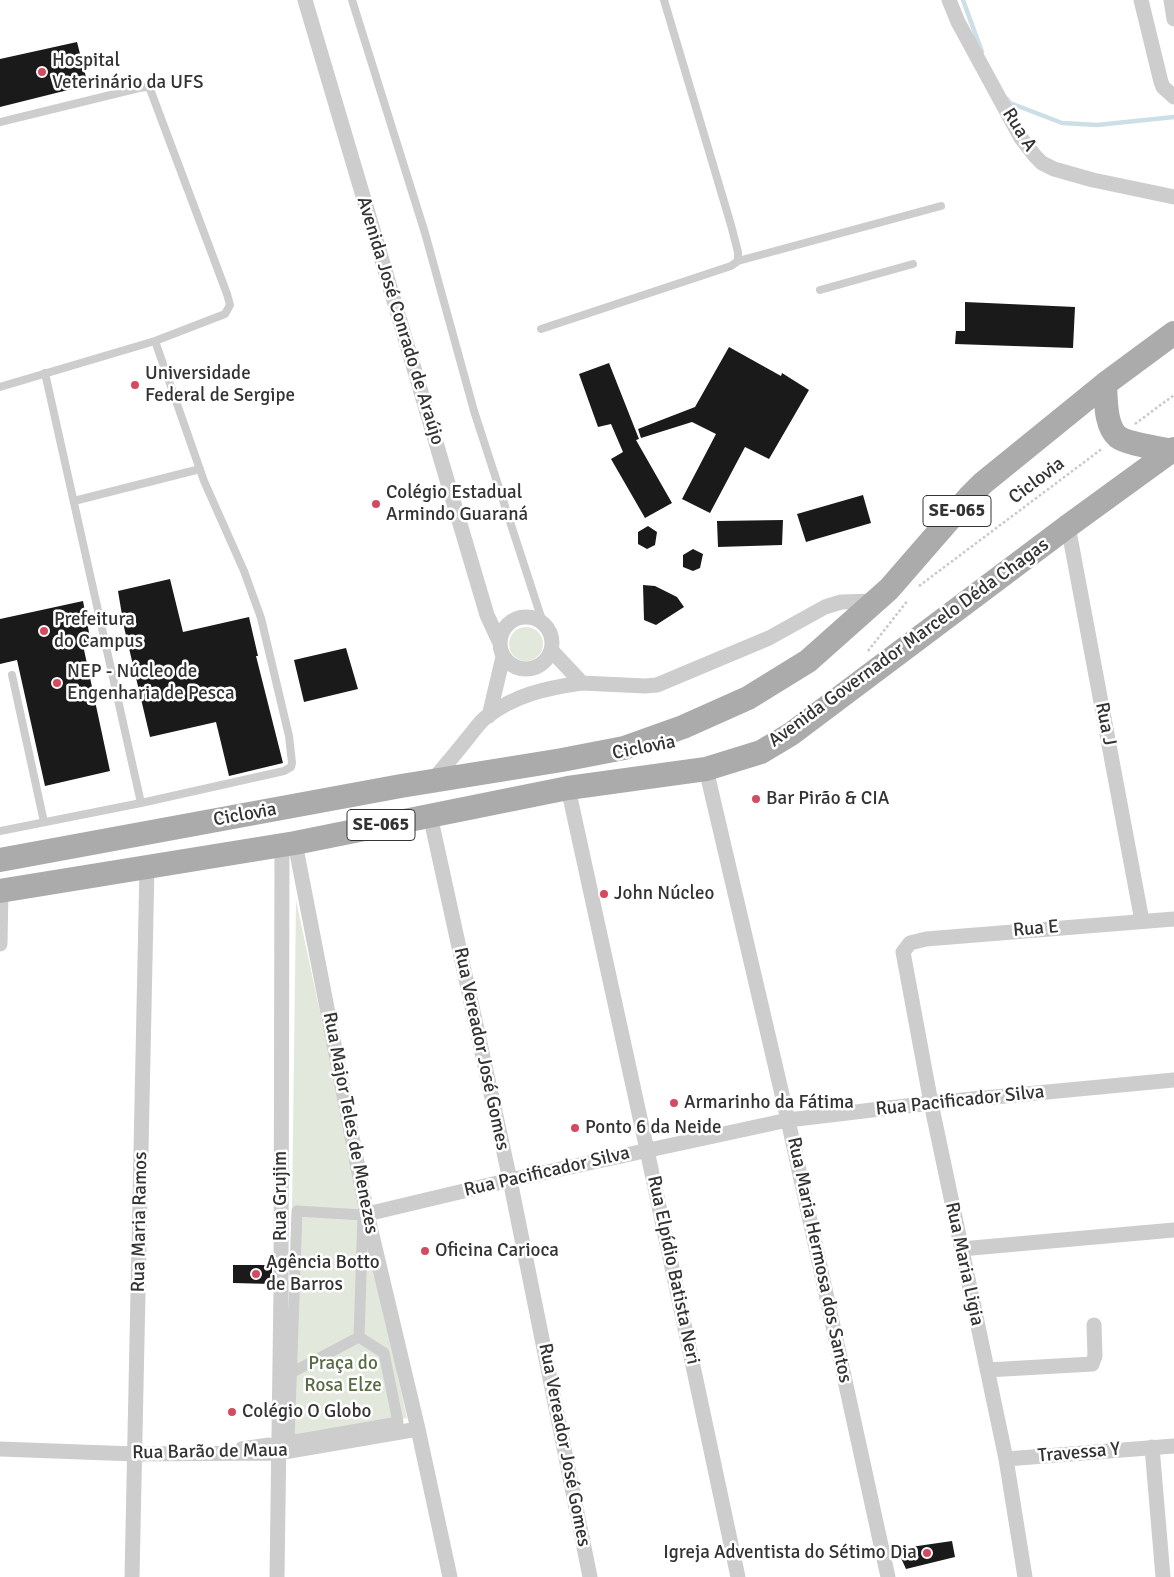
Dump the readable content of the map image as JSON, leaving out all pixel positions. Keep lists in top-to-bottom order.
{
  "streets": {
    "main road": ["SE-065", "Avenida Governador Marcelo Déda Chagas"],
    "street": [
      "Rua A",
      "Avenida José Conrado de Araújo",
      "Rua J",
      "Rua E",
      "Rua Vereador José Gomes",
      "Rua Pacificador Silva",
      "Rua Major Teles de Menezes",
      "Rua Grujim",
      "Rua Maria Ramos",
      "Rua Maria Hermosa dos Santos",
      "Rua Maria Ligia",
      "Rua Elpídio Batista Neri",
      "Rua Barão de Maua",
      "Travessa Y"
    ],
    "path": ["Ciclovia"]
  },
  "crossings": [
    ["Avenida Governador Marcelo Déda Chagas", "Rua J"],
    ["Avenida Governador Marcelo Déda Chagas", "Rua Vereador José Gomes"],
    ["Avenida Governador Marcelo Déda Chagas", "Rua Major Teles de Menezes"],
    ["Avenida Governador Marcelo Déda Chagas", "Rua Grujim"],
    ["Avenida Governador Marcelo Déda Chagas", "Rua Maria Ramos"],
    ["Avenida Governador Marcelo Déda Chagas", "Rua Maria Hermosa dos Santos"],
    ["Avenida Governador Marcelo Déda Chagas", "Rua Elpídio Batista Neri"],
    ["Rua J", "Rua E"],
    ["Rua E", "Rua Maria Ligia"],
    ["Rua Vereador José Gomes", "Rua Pacificador Silva"],
    ["Rua Pacificador Silva", "Rua Major Teles de Menezes"],
    ["Rua Pacificador Silva", "Rua Maria Hermosa dos Santos"],
    ["Rua Pacificador Silva", "Rua Maria Ligia"],
    ["Rua Pacificador Silva", "Rua Elpídio Batista Neri"],
    ["Rua Major Teles de Menezes", "Rua Grujim"],
    ["Rua Major Teles de Menezes", "Rua Barão de Maua"],
    ["Rua Grujim", "Rua Barão de Maua"],
    ["Rua Maria Ramos", "Rua Barão de Maua"],
    ["Rua Maria Ligia", "Travessa Y"]
  ],
  "parks": ["Praça do Rosa Elze"],
  "places": [
    "Hospital Veterinário da UFS",
    "Universidade Federal de Sergipe",
    "Colégio Estadual Armindo Guaraná",
    "Prefeitura do Campus",
    "NEP - Núcleo de Engenharia de Pesca",
    "Bar Pirão & CIA",
    "John Núcleo",
    "Armarinho da Fátima",
    "Ponto 6 da Neide",
    "Oficina Carioca",
    "Agência Botto de Barros",
    "Colégio O Globo",
    "Igreja Adventista do Sétimo Dia"
  ]
}
